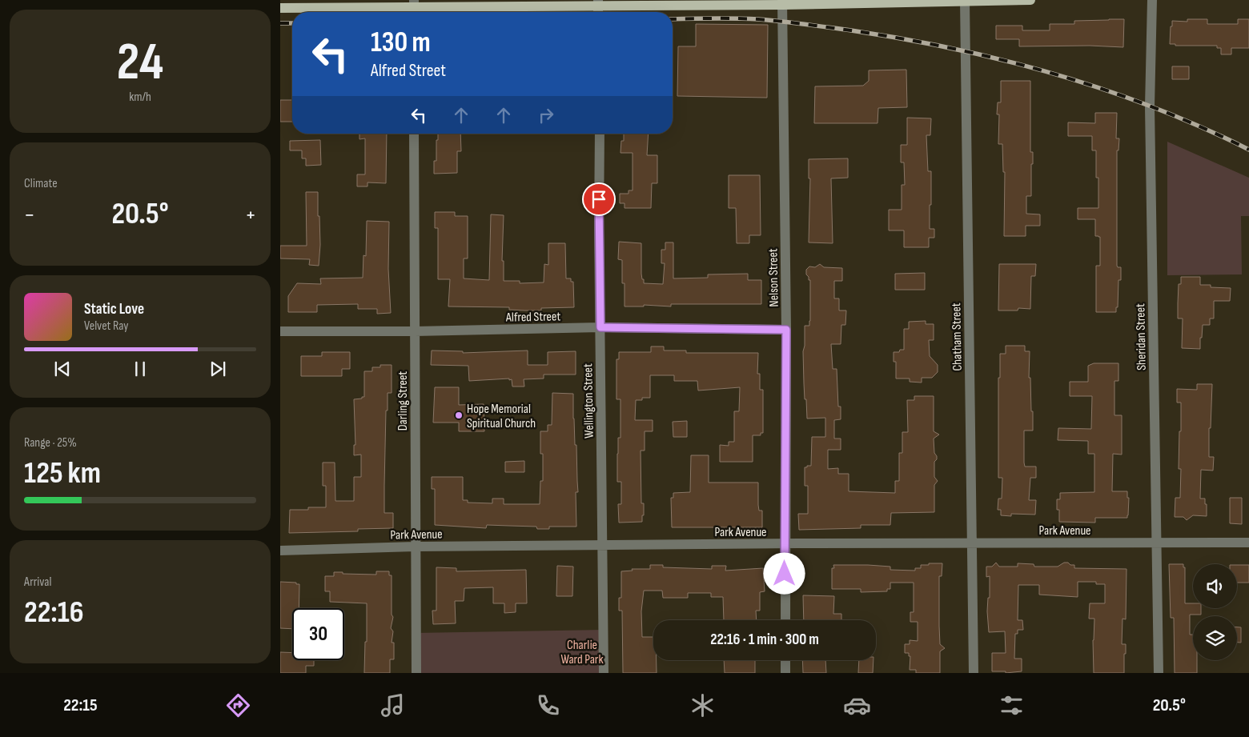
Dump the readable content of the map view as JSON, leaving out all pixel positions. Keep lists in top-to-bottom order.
{
  "streets": {
    "street": [
      "Nelson Street",
      "Alfred Street",
      "Chatham Street",
      "Sheridan Street",
      "Darling Street",
      "Wellington Street",
      "Park Avenue"
    ]
  },
  "crossings": [
    ["Nelson Street", "Alfred Street"],
    ["Nelson Street", "Park Avenue"],
    ["Alfred Street", "Darling Street"],
    ["Alfred Street", "Wellington Street"],
    ["Chatham Street", "Park Avenue"],
    ["Sheridan Street", "Park Avenue"],
    ["Darling Street", "Park Avenue"],
    ["Wellington Street", "Park Avenue"]
  ],
  "parks": ["Charlie Ward Park"],
  "places": ["Hope Memorial Spiritual Church"],
  "page": {
    "tile": [
      ["24", "km/h"],
      "Climate",
      ["Range · 25%", "125 km"],
      ["Arrival", "22:16"]
    ],
    "turn": ["130 m", "Alfred Street"],
    "heat": ["−", "20.5°", "+"],
    "song": ["Static Love", "Velvet Ray"],
    "limit": "30",
    "trip": "22:16 · 1 min · 300 m",
    "tabs": ["22:15", "20.5°"]
  }
}
